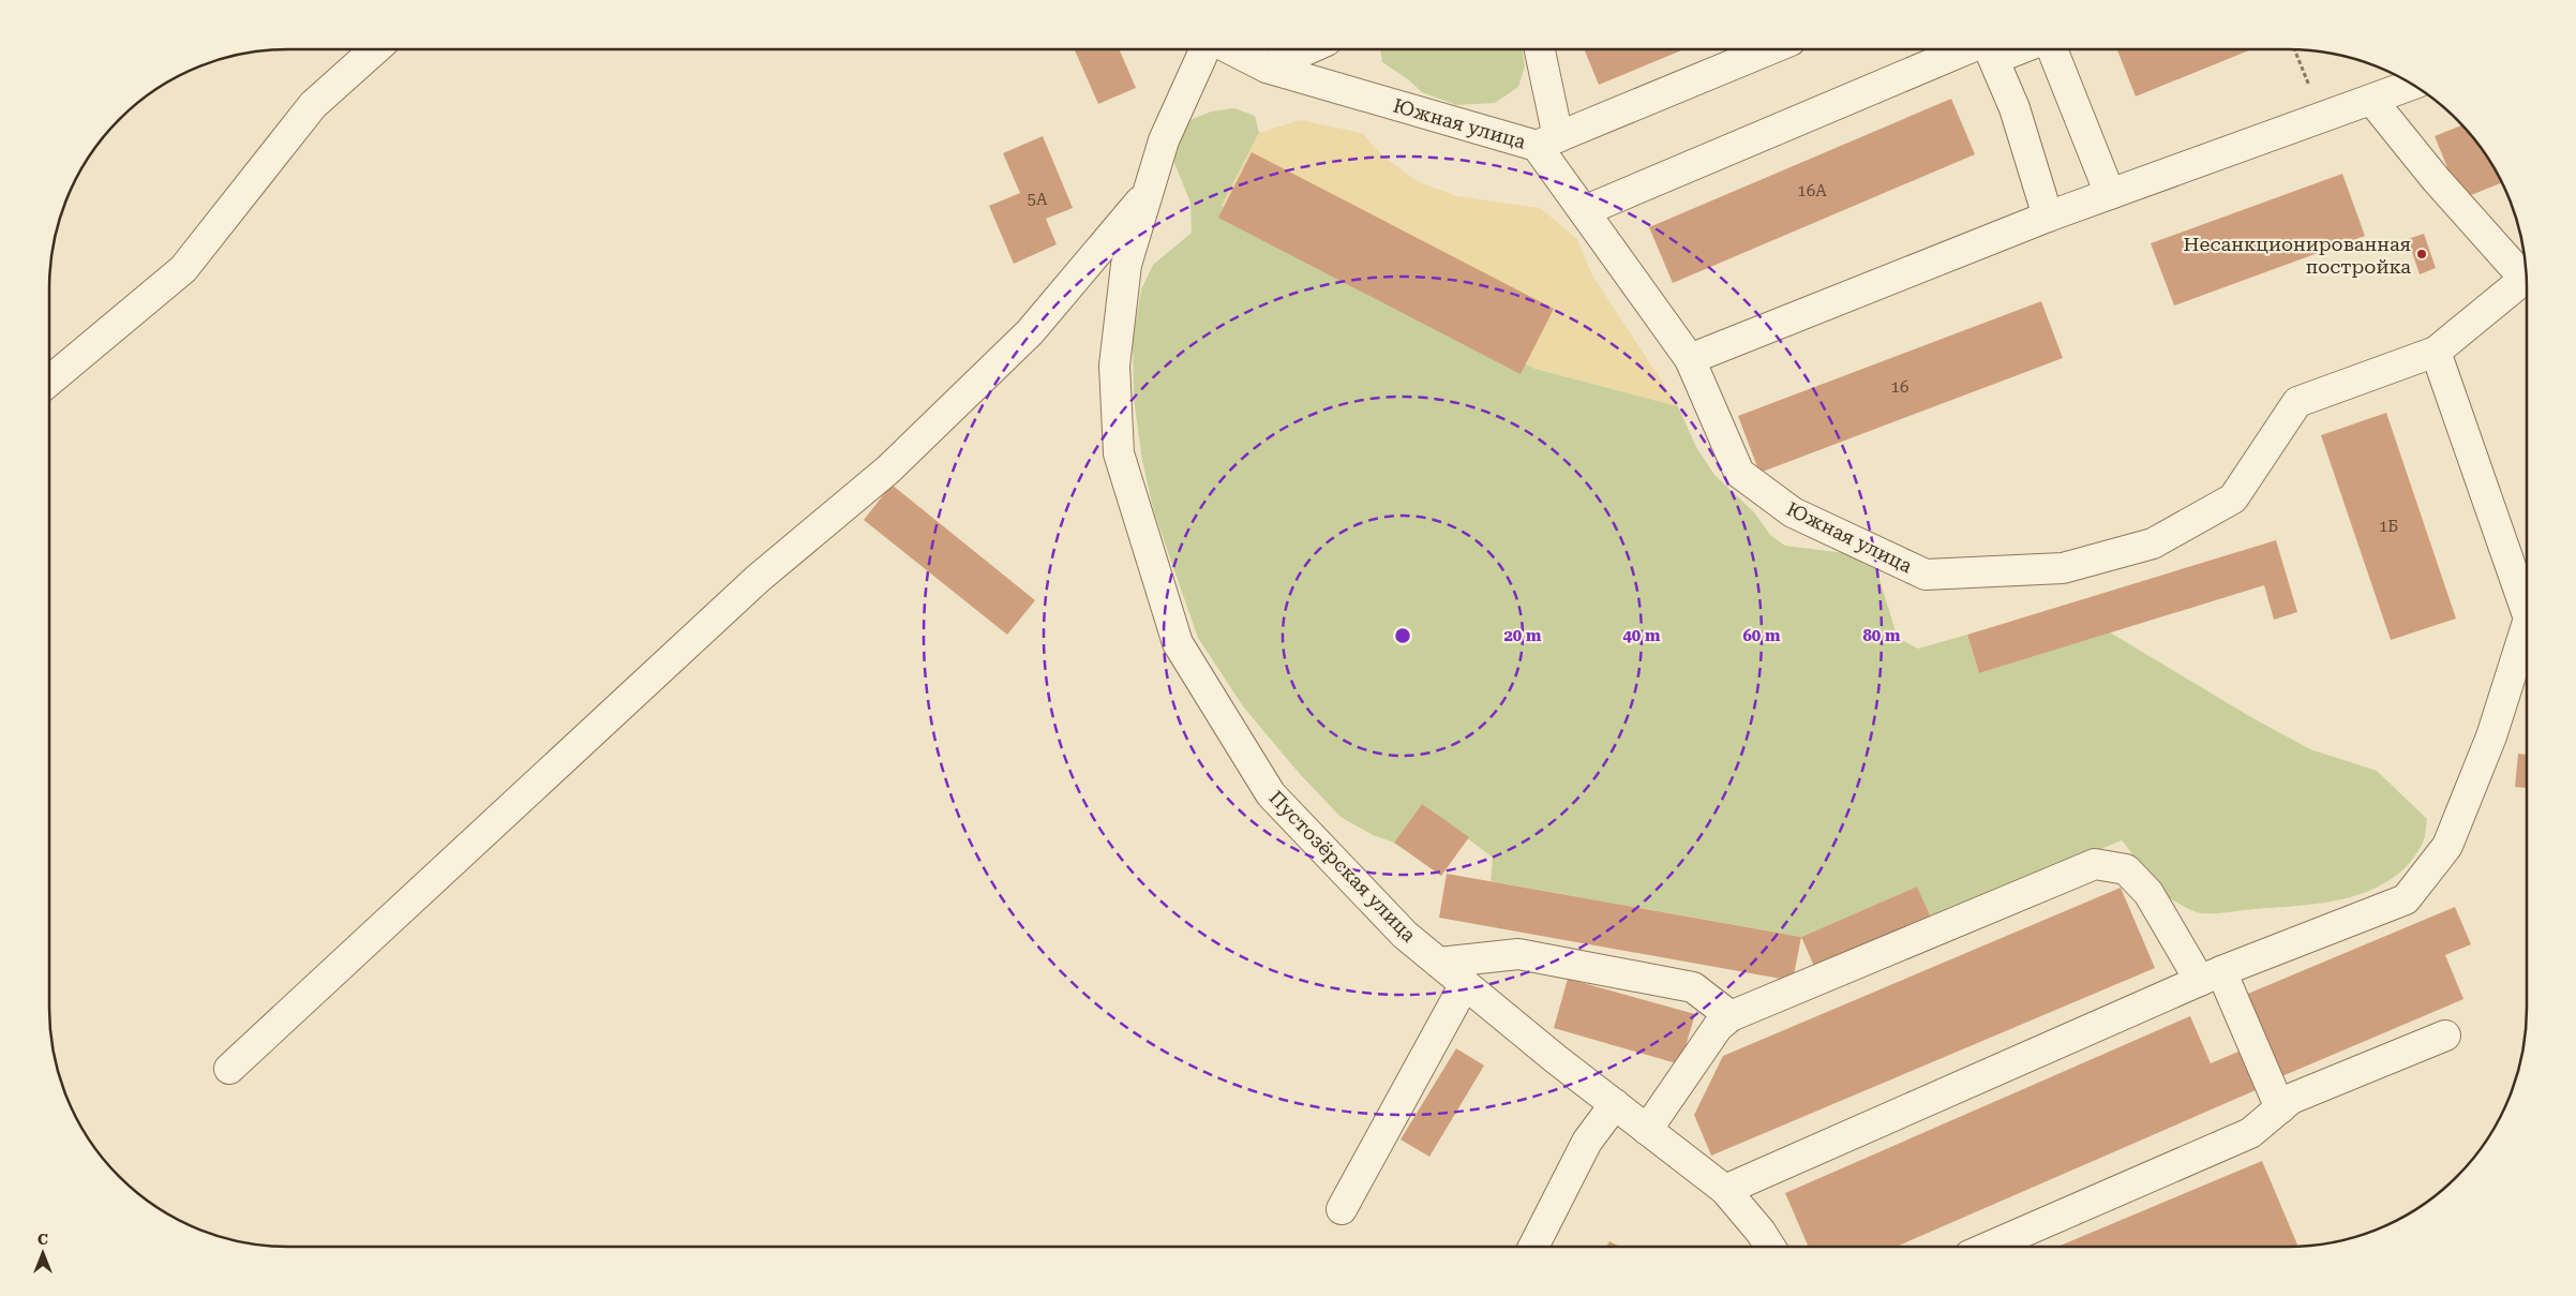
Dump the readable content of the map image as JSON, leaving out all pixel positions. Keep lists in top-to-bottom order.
{
  "streets": {
    "street": ["Южная улица", "Пустозёрская улица"]
  },
  "places": ["Несанкционированная постройка"],
  "house_numbers": [
    "16А",
    "5А",
    "16",
    "1Б"
  ],
  "north": "top",
  "rings": [
    "20 m",
    "40 m",
    "60 m",
    "80 m"
  ]
}
